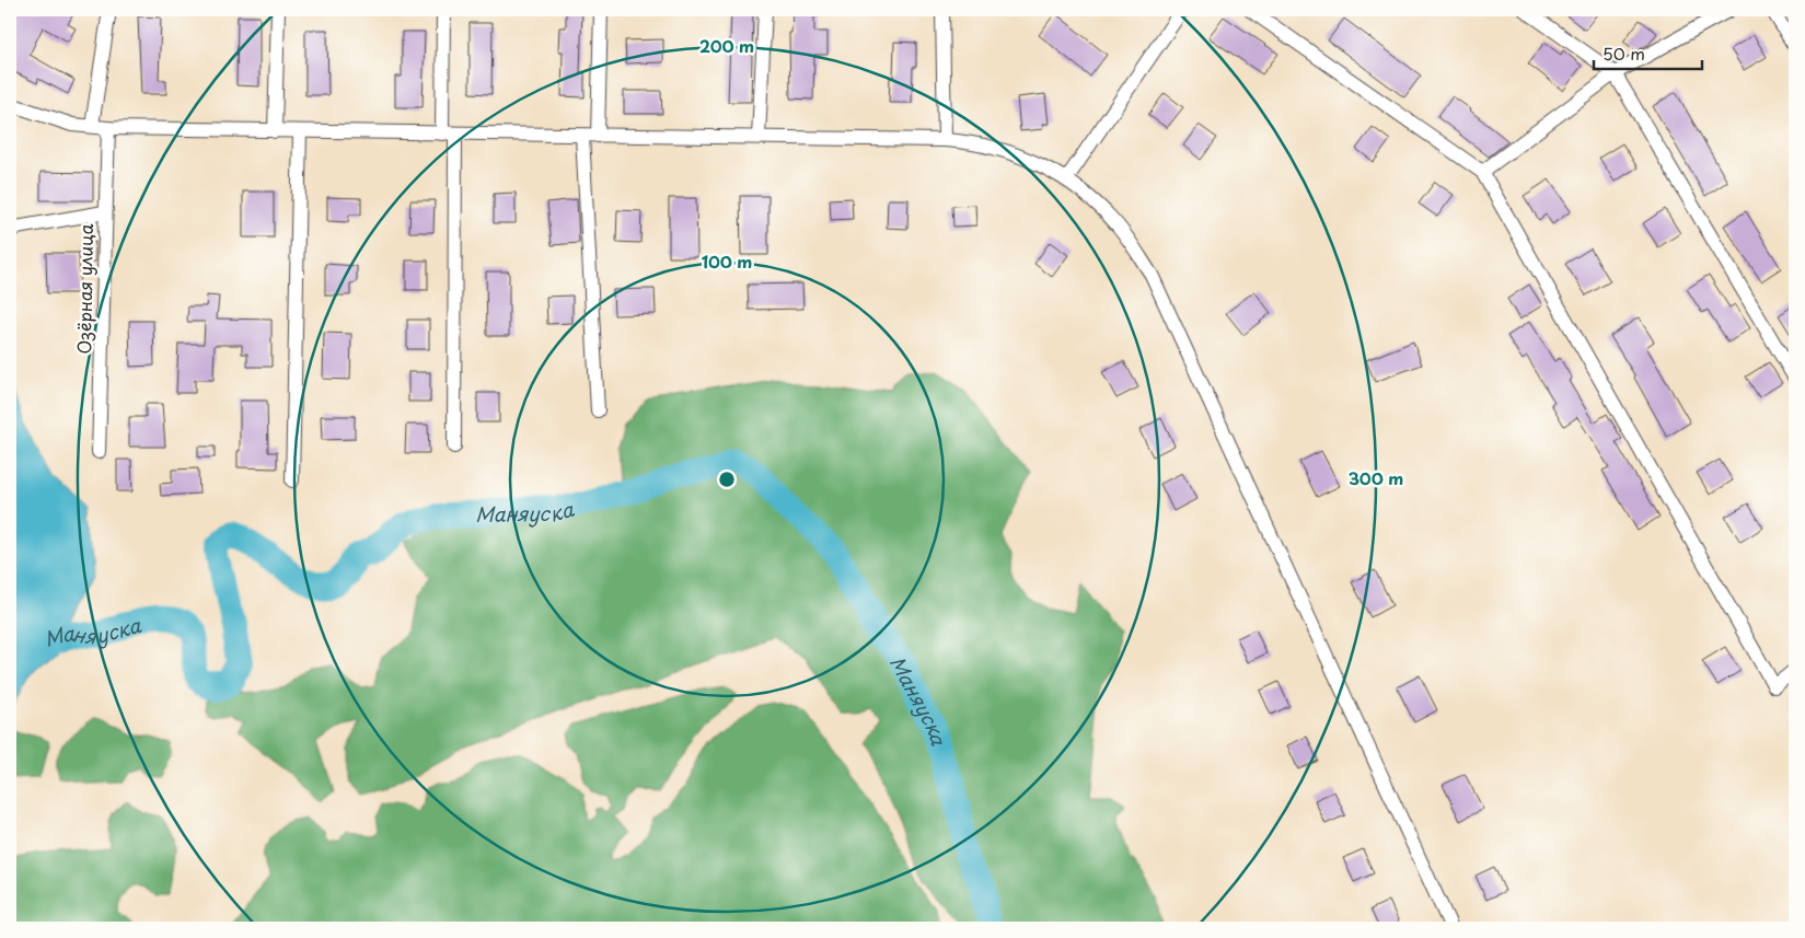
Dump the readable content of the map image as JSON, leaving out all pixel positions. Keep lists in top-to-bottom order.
{
  "streets": {
    "street": ["Озёрная улица"]
  },
  "water": ["Маняуска"],
  "scale_bar": "50 m",
  "rings": ["200 m", "100 m", "300 m"]
}
